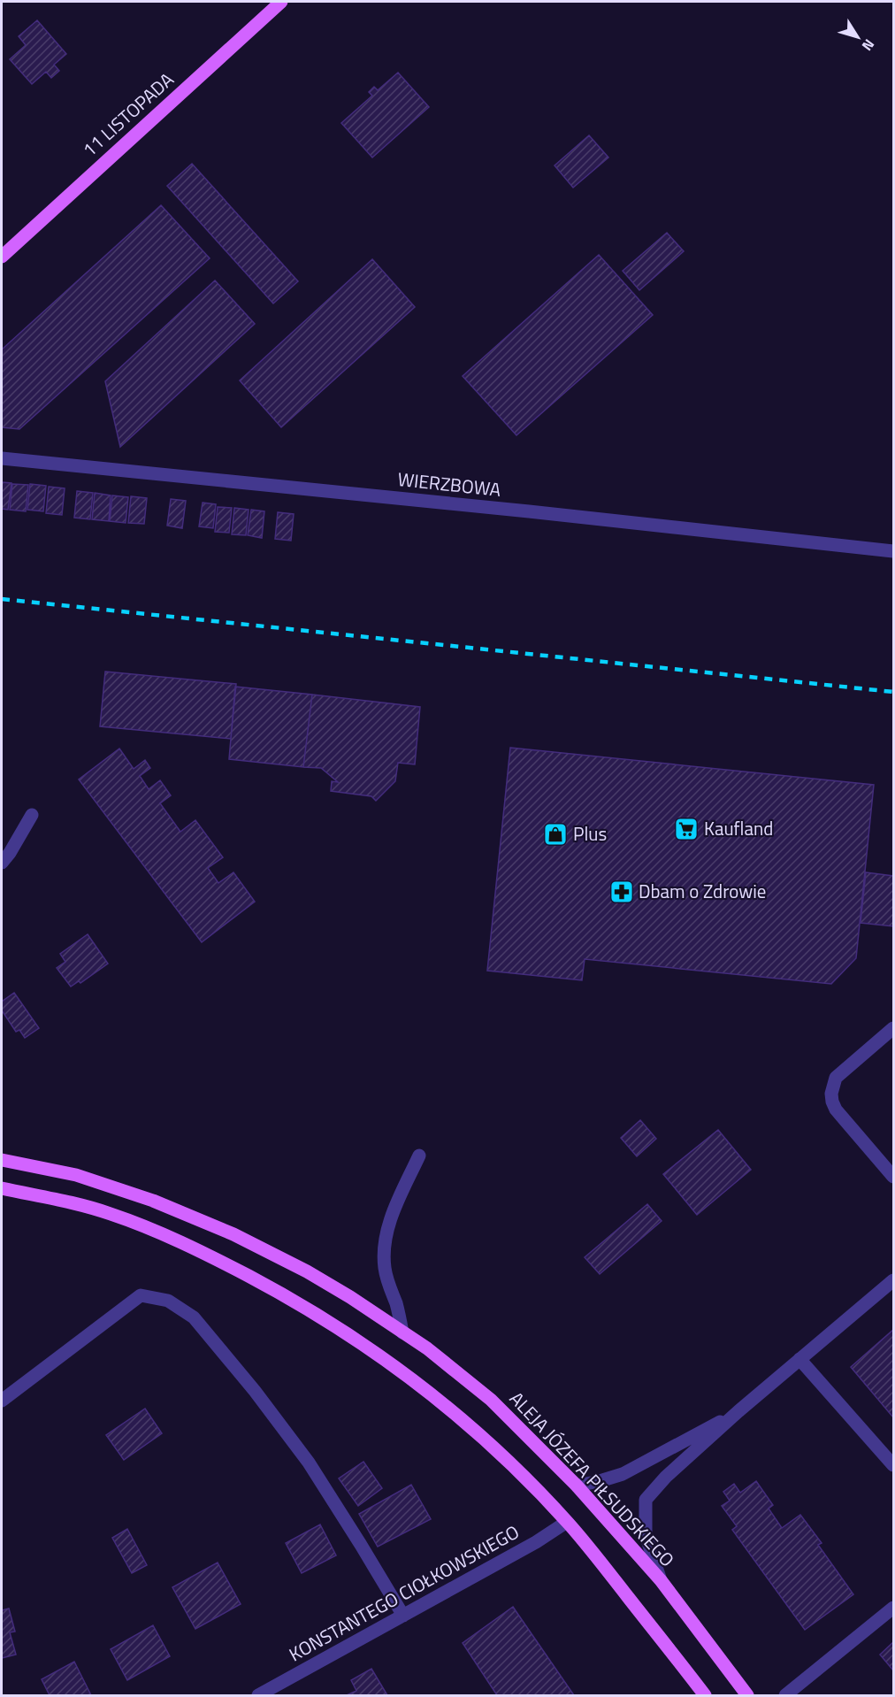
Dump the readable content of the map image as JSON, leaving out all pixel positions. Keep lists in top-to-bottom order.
{
  "streets": {
    "main road": ["11 LISTOPADA", "ALEJA JÓZEFA PIŁSUDSKIEGO"],
    "street": ["WIERZBOWA", "KONSTANTEGO CIOŁKOWSKIEGO"]
  },
  "places": {
    "supermarket": ["Kaufland"],
    "shop": ["Plus"],
    "pharmacy": ["Dbam o Zdrowie"]
  },
  "north": "bottom right"
}
